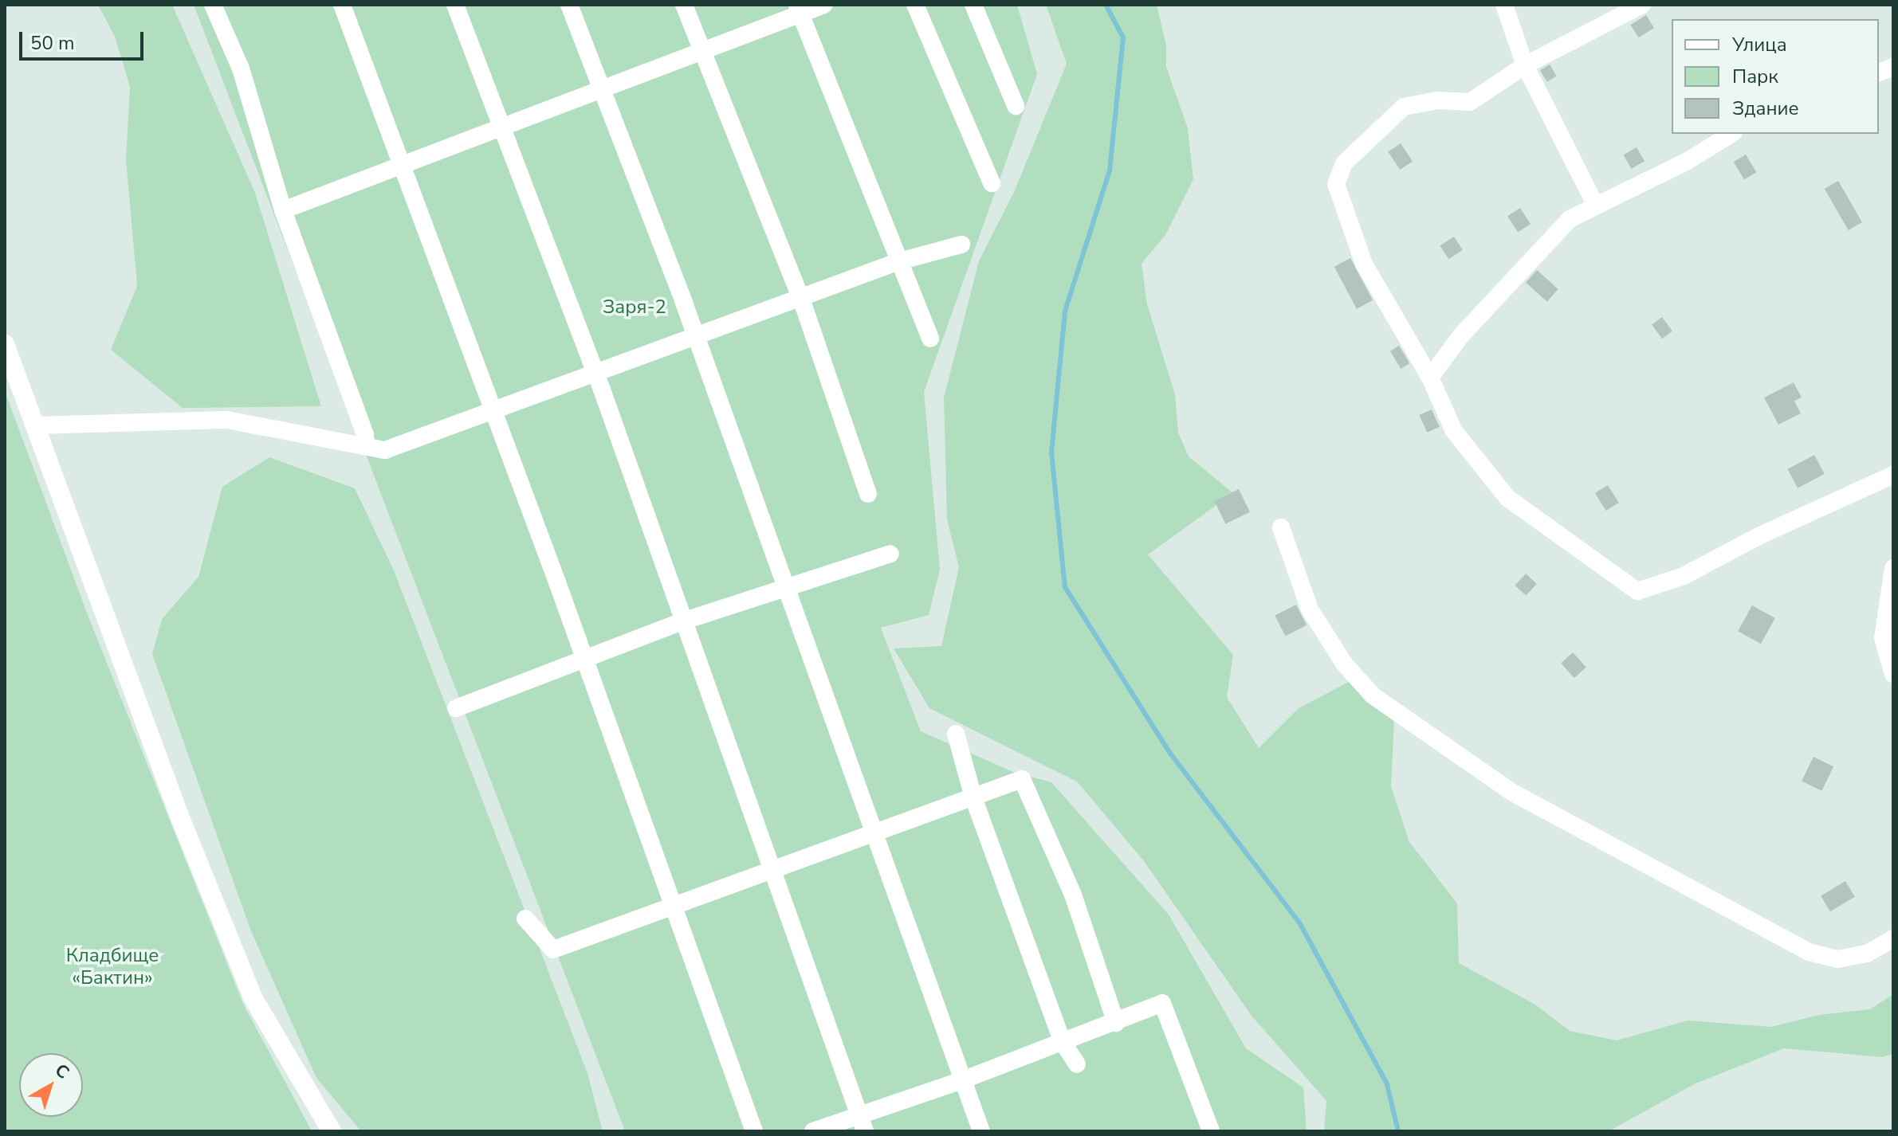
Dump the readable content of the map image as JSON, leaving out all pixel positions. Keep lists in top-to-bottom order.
{
  "parks": ["Заря-2", "Кладбище «Бактин»"],
  "legend": ["Улица", "Парк", "Здание"],
  "scale_bar": "50 m",
  "north": "top right"
}
